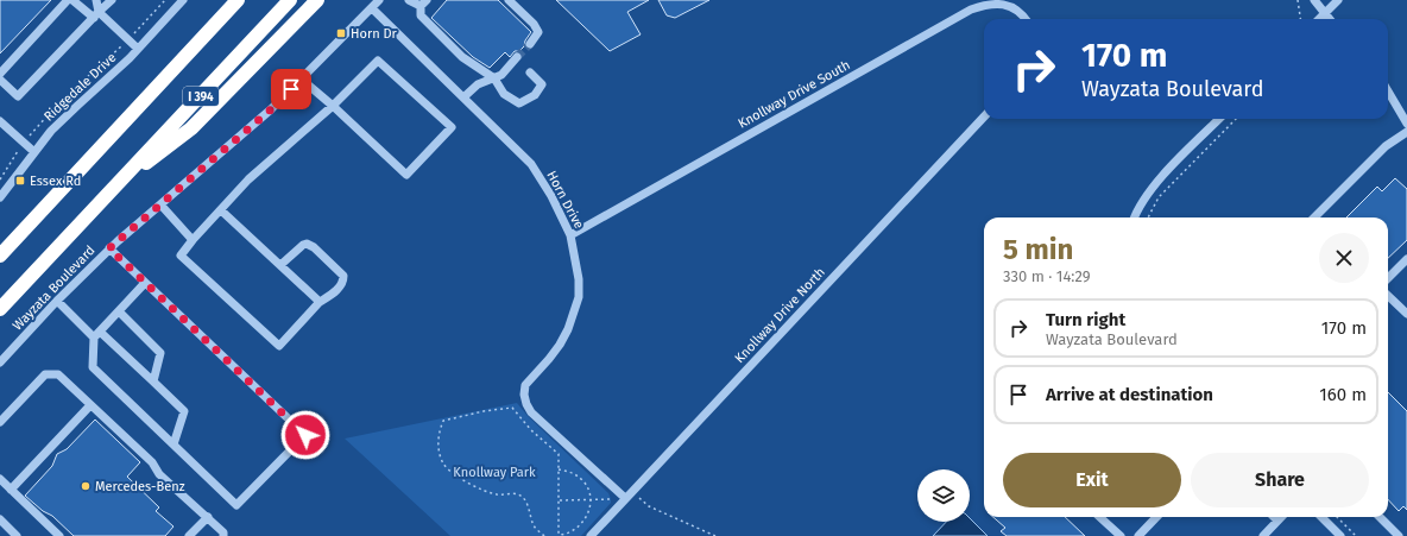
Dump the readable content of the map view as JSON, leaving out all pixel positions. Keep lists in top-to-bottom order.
{
  "streets": {
    "highway": ["I 394"],
    "street": [
      "Ridgedale Drive",
      "Knollway Drive South",
      "Horn Drive",
      "Wayzata Boulevard",
      "Knollway Drive North"
    ]
  },
  "crossings": [
    ["Knollway Drive South", "Horn Drive"],
    ["Horn Drive", "Wayzata Boulevard"],
    ["Horn Drive", "Knollway Drive North"]
  ],
  "parks": ["Knollway Park"],
  "places": {
    "transit": ["Horn Dr", "Essex Rd"],
    "other": ["Mercedes-Benz"]
  },
  "page": {
    "turn": ["170 m", "Wayzata Boulevard"],
    "heading": ["5 min", "330 m · 14:29"],
    "list": [
      {
        "name": "Turn right",
        "note": "Wayzata Boulevard",
        "value": "170 m"
      },
      {
        "name": "Arrive at destination",
        "value": "160 m"
      }
    ],
    "buttons": ["Exit", "Share"]
  }
}
